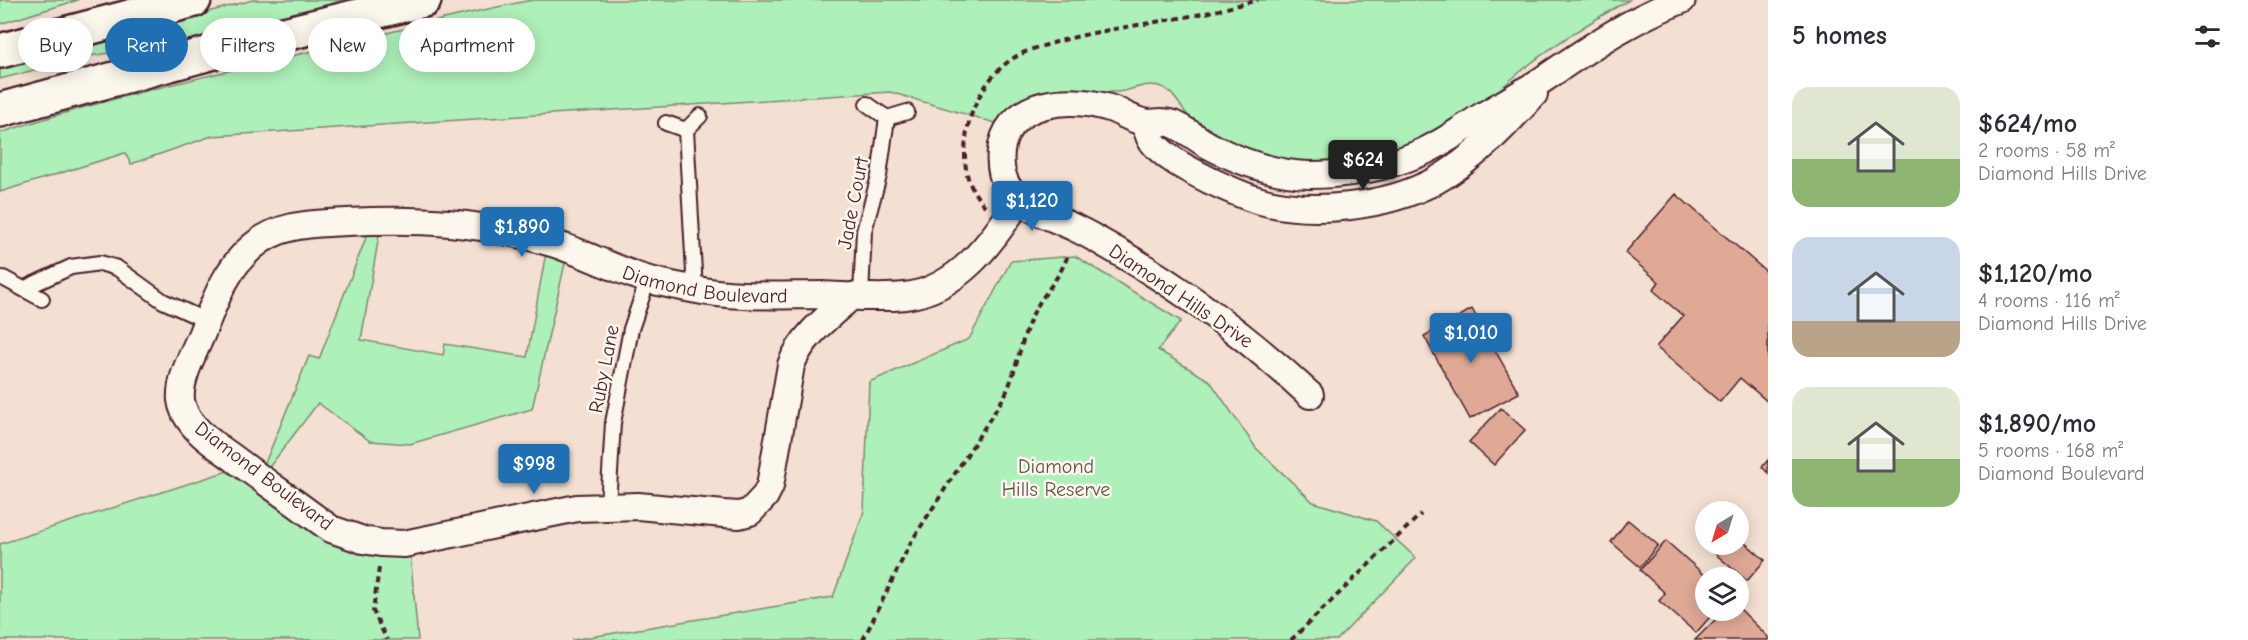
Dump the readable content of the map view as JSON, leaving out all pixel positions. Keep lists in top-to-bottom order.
{
  "streets": {
    "street": ["Diamond Boulevard", "Diamond Hills Drive"],
    "lane": ["Jade Court", "Ruby Lane"]
  },
  "crossings": [
    ["Jade Court", "Diamond Boulevard"],
    ["Diamond Boulevard", "Diamond Hills Drive"],
    ["Diamond Boulevard", "Ruby Lane"]
  ],
  "parks": ["Diamond Hills Reserve"],
  "north": "bottom left",
  "page": {
    "heading": "5 homes",
    "chip": [
      "Buy",
      "Rent",
      "Filters",
      "New",
      "Apartment"
    ],
    "list": [
      {
        "name": "$624/mo",
        "note": "2 rooms · 58 m² · Diamond Hills Drive"
      },
      {
        "name": "$1,120/mo",
        "note": "4 rooms · 116 m² · Diamond Hills Drive"
      },
      {
        "name": "$1,890/mo",
        "note": "5 rooms · 168 m² · Diamond Boulevard"
      }
    ],
    "price": [
      "$624",
      "$1,120",
      "$1,890",
      "$1,010",
      "$998"
    ]
  }
}
